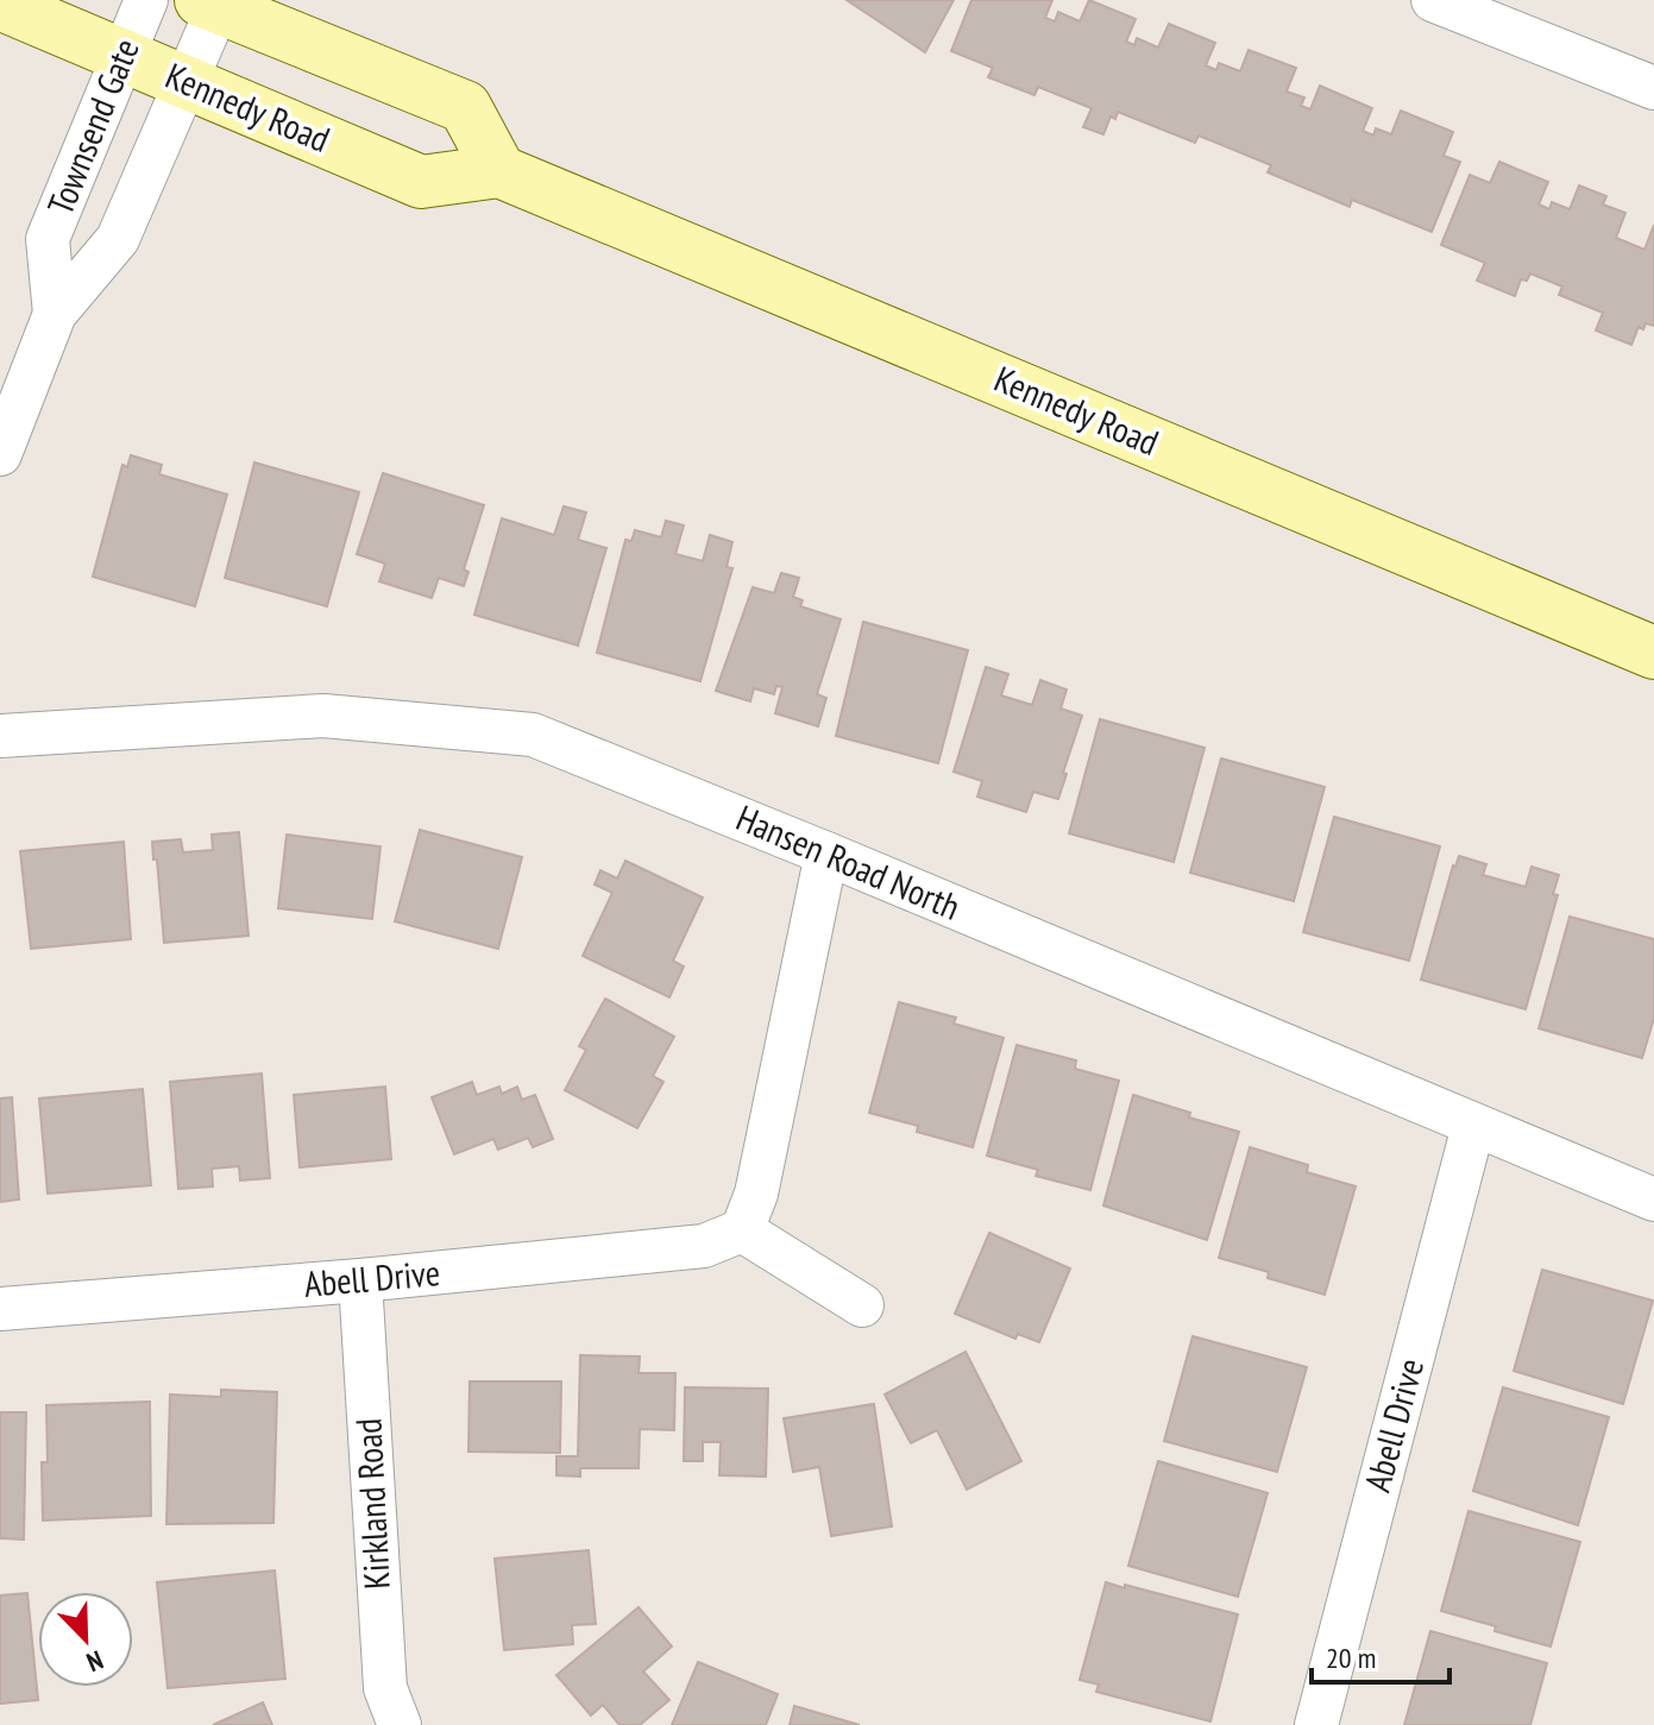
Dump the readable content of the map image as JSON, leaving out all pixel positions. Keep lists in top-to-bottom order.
{
  "streets": {
    "main road": ["Kennedy Road"],
    "street": [
      "Townsend Gate",
      "Hansen Road North",
      "Abell Drive",
      "Kirkland Road"
    ]
  },
  "crossings": [
    ["Kennedy Road", "Townsend Gate"],
    ["Hansen Road North", "Abell Drive"],
    ["Abell Drive", "Kirkland Road"]
  ],
  "scale_bar": "20 m",
  "north": "bottom right"
}
